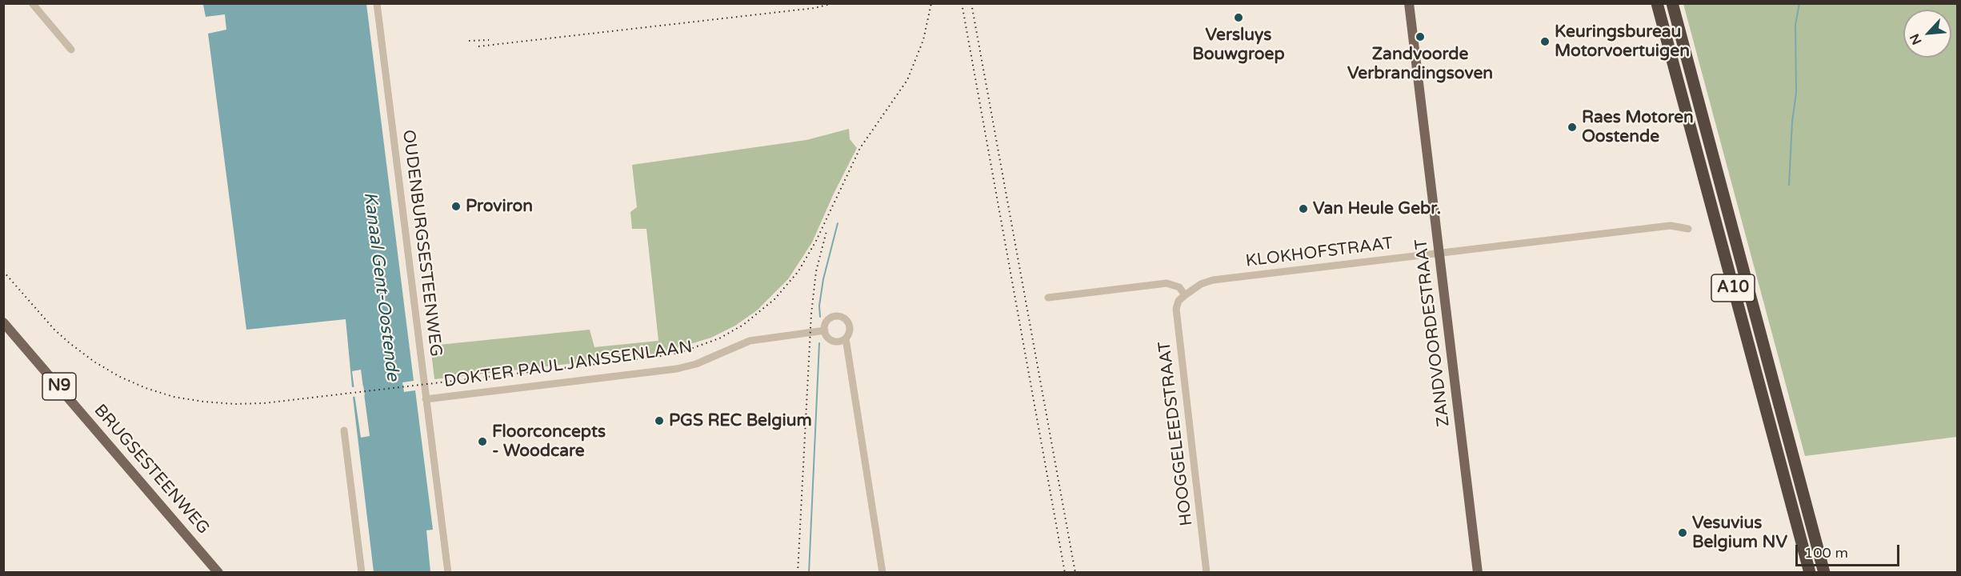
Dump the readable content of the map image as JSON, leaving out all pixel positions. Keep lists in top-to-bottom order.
{
  "streets": {
    "highway": ["A10"],
    "main road": ["ZANDVOORDESTRAAT", "N9", "BRUGSESTEENWEG"],
    "street": [
      "OUDENBURGSESTEENWEG",
      "KLOKHOFSTRAAT",
      "DOKTER PAUL JANSSENLAAN",
      "HOOGGELEEDSTRAAT"
    ]
  },
  "crossings": [
    ["OUDENBURGSESTEENWEG", "DOKTER PAUL JANSSENLAAN"],
    ["KLOKHOFSTRAAT", "ZANDVOORDESTRAAT"],
    ["KLOKHOFSTRAAT", "HOOGGELEEDSTRAAT"]
  ],
  "water": ["Kanaal Gent-Oostende"],
  "places": [
    "Versluys Bouwgroep",
    "Zandvoorde Verbrandingsoven",
    "Keuringsbureau Motorvoertuigen",
    "Raes Motoren Oostende",
    "Proviron",
    "Van Heule Gebr.",
    "PGS REC Belgium",
    "Floorconcepts - Woodcare",
    "Vesuvius Belgium NV"
  ],
  "scale_bar": "100 m",
  "north": "bottom left"
}
